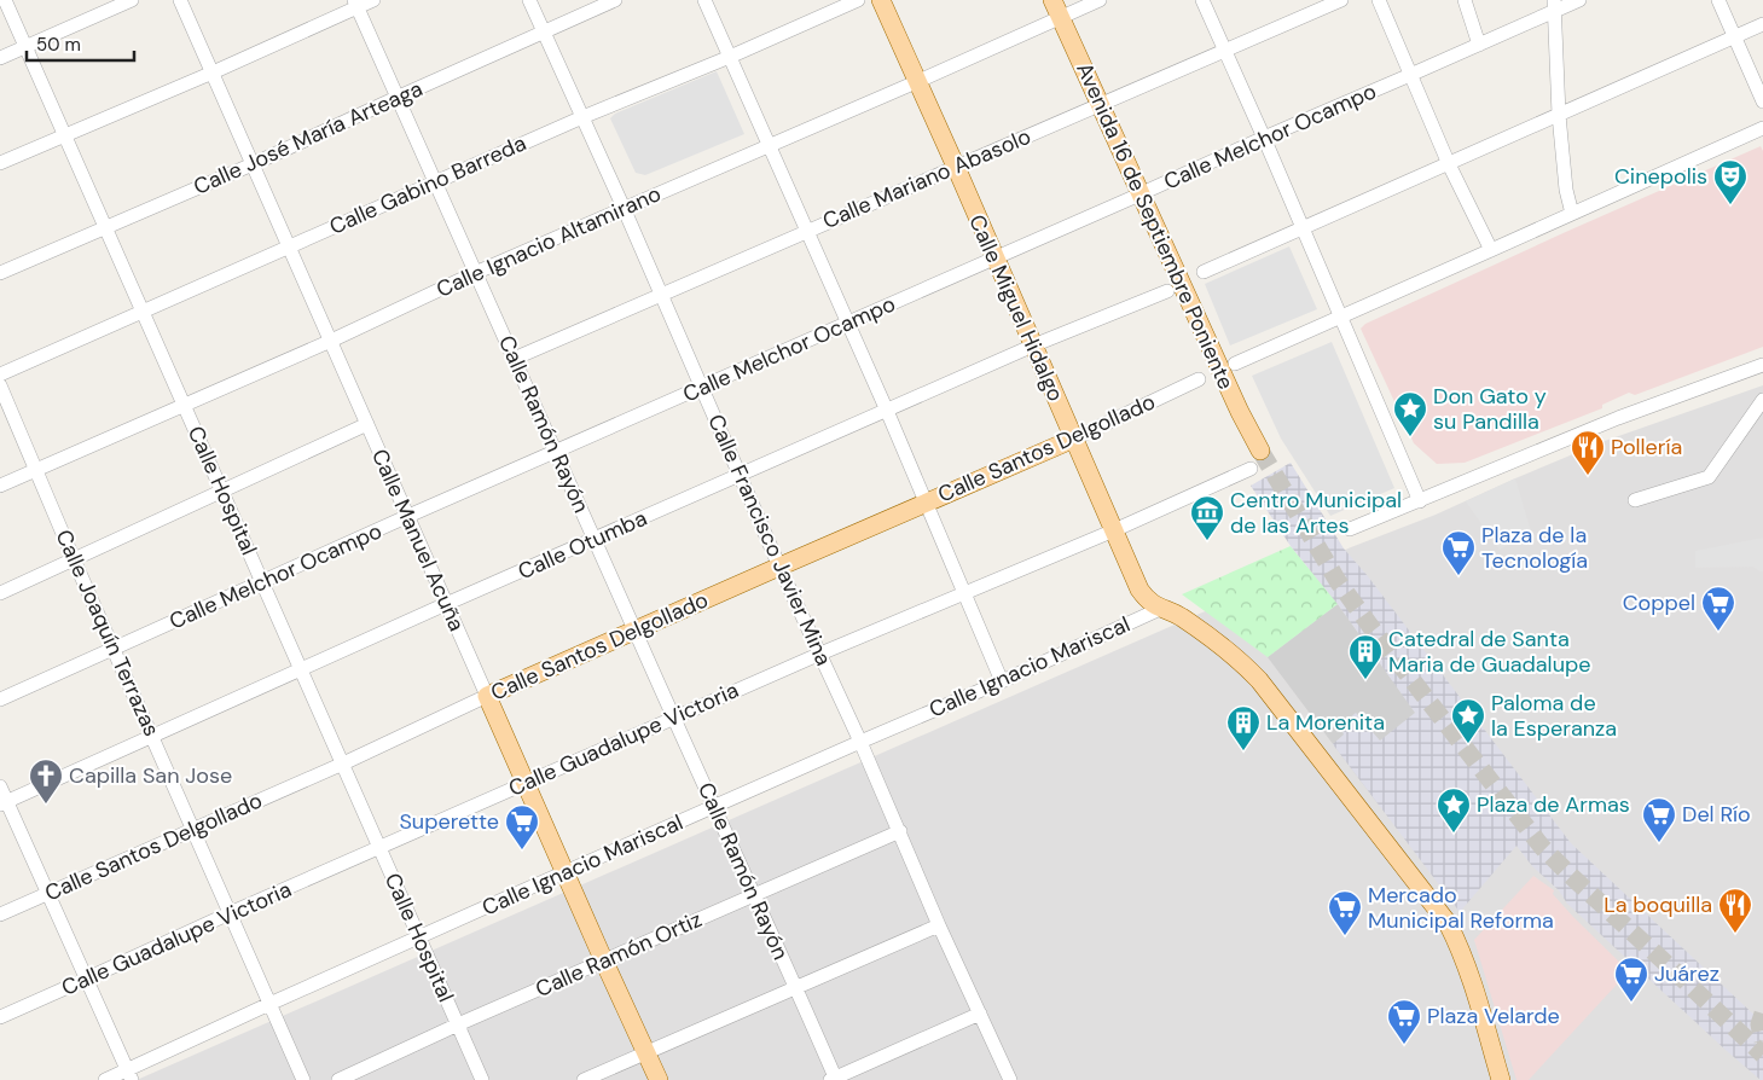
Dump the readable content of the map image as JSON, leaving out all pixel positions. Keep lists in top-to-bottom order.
{
  "streets": {
    "main road": [
      "Avenida 16 de Septiembre Poniente",
      "Calle Miguel Hidalgo",
      "Calle Santos Delgollado",
      "Calle Manuel Acuña"
    ],
    "street": [
      "Calle Melchor Ocampo",
      "Calle José María Arteaga",
      "Calle Mariano Abasolo",
      "Calle Gabino Barreda",
      "Calle Ignacio Altamirano",
      "Calle Ramón Rayón",
      "Calle Hospital",
      "Calle Francisco Javier Mina",
      "Calle Otumba",
      "Calle Joaquín Terrazas",
      "Calle Ignacio Mariscal",
      "Calle Guadalupe Victoria",
      "Calle Ramón Ortiz"
    ]
  },
  "crossings": [
    ["Calle Melchor Ocampo", "Avenida 16 de Septiembre Poniente"],
    ["Calle Melchor Ocampo", "Calle Miguel Hidalgo"],
    ["Calle Melchor Ocampo", "Calle Ramón Rayón"],
    ["Calle Melchor Ocampo", "Calle Hospital"],
    ["Calle Melchor Ocampo", "Calle Manuel Acuña"],
    ["Calle Melchor Ocampo", "Calle Francisco Javier Mina"],
    ["Calle Melchor Ocampo", "Calle Joaquín Terrazas"],
    ["Calle José María Arteaga", "Calle Ramón Rayón"],
    ["Calle José María Arteaga", "Calle Hospital"],
    ["Calle José María Arteaga", "Calle Manuel Acuña"],
    ["Calle José María Arteaga", "Calle Francisco Javier Mina"],
    ["Calle Mariano Abasolo", "Avenida 16 de Septiembre Poniente"],
    ["Calle Mariano Abasolo", "Calle Miguel Hidalgo"],
    ["Calle Mariano Abasolo", "Calle Ramón Rayón"],
    ["Calle Mariano Abasolo", "Calle Francisco Javier Mina"],
    ["Calle Gabino Barreda", "Calle Ramón Rayón"],
    ["Calle Gabino Barreda", "Calle Hospital"],
    ["Calle Gabino Barreda", "Calle Manuel Acuña"],
    ["Calle Gabino Barreda", "Calle Francisco Javier Mina"],
    ["Avenida 16 de Septiembre Poniente", "Calle Ignacio Altamirano"],
    ["Calle Ignacio Altamirano", "Calle Miguel Hidalgo"],
    ["Calle Ignacio Altamirano", "Calle Ramón Rayón"],
    ["Calle Ignacio Altamirano", "Calle Hospital"],
    ["Calle Ignacio Altamirano", "Calle Manuel Acuña"],
    ["Calle Ignacio Altamirano", "Calle Francisco Javier Mina"],
    ["Calle Ignacio Altamirano", "Calle Joaquín Terrazas"],
    ["Calle Miguel Hidalgo", "Calle Santos Delgollado"],
    ["Calle Miguel Hidalgo", "Calle Otumba"],
    ["Calle Miguel Hidalgo", "Calle Ignacio Mariscal"],
    ["Calle Miguel Hidalgo", "Calle Guadalupe Victoria"],
    ["Calle Ramón Rayón", "Calle Santos Delgollado"],
    ["Calle Ramón Rayón", "Calle Otumba"],
    ["Calle Ramón Rayón", "Calle Ignacio Mariscal"],
    ["Calle Ramón Rayón", "Calle Guadalupe Victoria"],
    ["Calle Ramón Rayón", "Calle Ramón Ortiz"],
    ["Calle Santos Delgollado", "Calle Hospital"],
    ["Calle Santos Delgollado", "Calle Manuel Acuña"],
    ["Calle Santos Delgollado", "Calle Francisco Javier Mina"],
    ["Calle Santos Delgollado", "Calle Joaquín Terrazas"],
    ["Calle Hospital", "Calle Otumba"],
    ["Calle Hospital", "Calle Ignacio Mariscal"],
    ["Calle Hospital", "Calle Guadalupe Victoria"],
    ["Calle Hospital", "Calle Ramón Ortiz"],
    ["Calle Manuel Acuña", "Calle Otumba"],
    ["Calle Manuel Acuña", "Calle Ignacio Mariscal"],
    ["Calle Manuel Acuña", "Calle Guadalupe Victoria"],
    ["Calle Manuel Acuña", "Calle Ramón Ortiz"],
    ["Calle Francisco Javier Mina", "Calle Otumba"],
    ["Calle Francisco Javier Mina", "Calle Ignacio Mariscal"],
    ["Calle Francisco Javier Mina", "Calle Guadalupe Victoria"],
    ["Calle Francisco Javier Mina", "Calle Ramón Ortiz"],
    ["Calle Otumba", "Calle Joaquín Terrazas"],
    ["Calle Joaquín Terrazas", "Calle Ignacio Mariscal"],
    ["Calle Joaquín Terrazas", "Calle Guadalupe Victoria"]
  ],
  "places": {
    "theatre": ["Cinepolis"],
    "place": ["Don Gato y su Pandilla", "Paloma de la Esperanza", "Plaza de Armas"],
    "restaurant": ["Pollería", "La boquilla"],
    "museum": ["Centro Municipal de las Artes"],
    "supermarket": [
      "Plaza de la Tecnología",
      "Coppel",
      "Del Río",
      "Superette",
      "Mercado Municipal Reforma",
      "Juárez",
      "Plaza Velarde"
    ],
    "building": ["Catedral de Santa Maria de Guadalupe", "La Morenita"],
    "church": ["Capilla San Jose"]
  },
  "scale_bar": "50 m"
}
